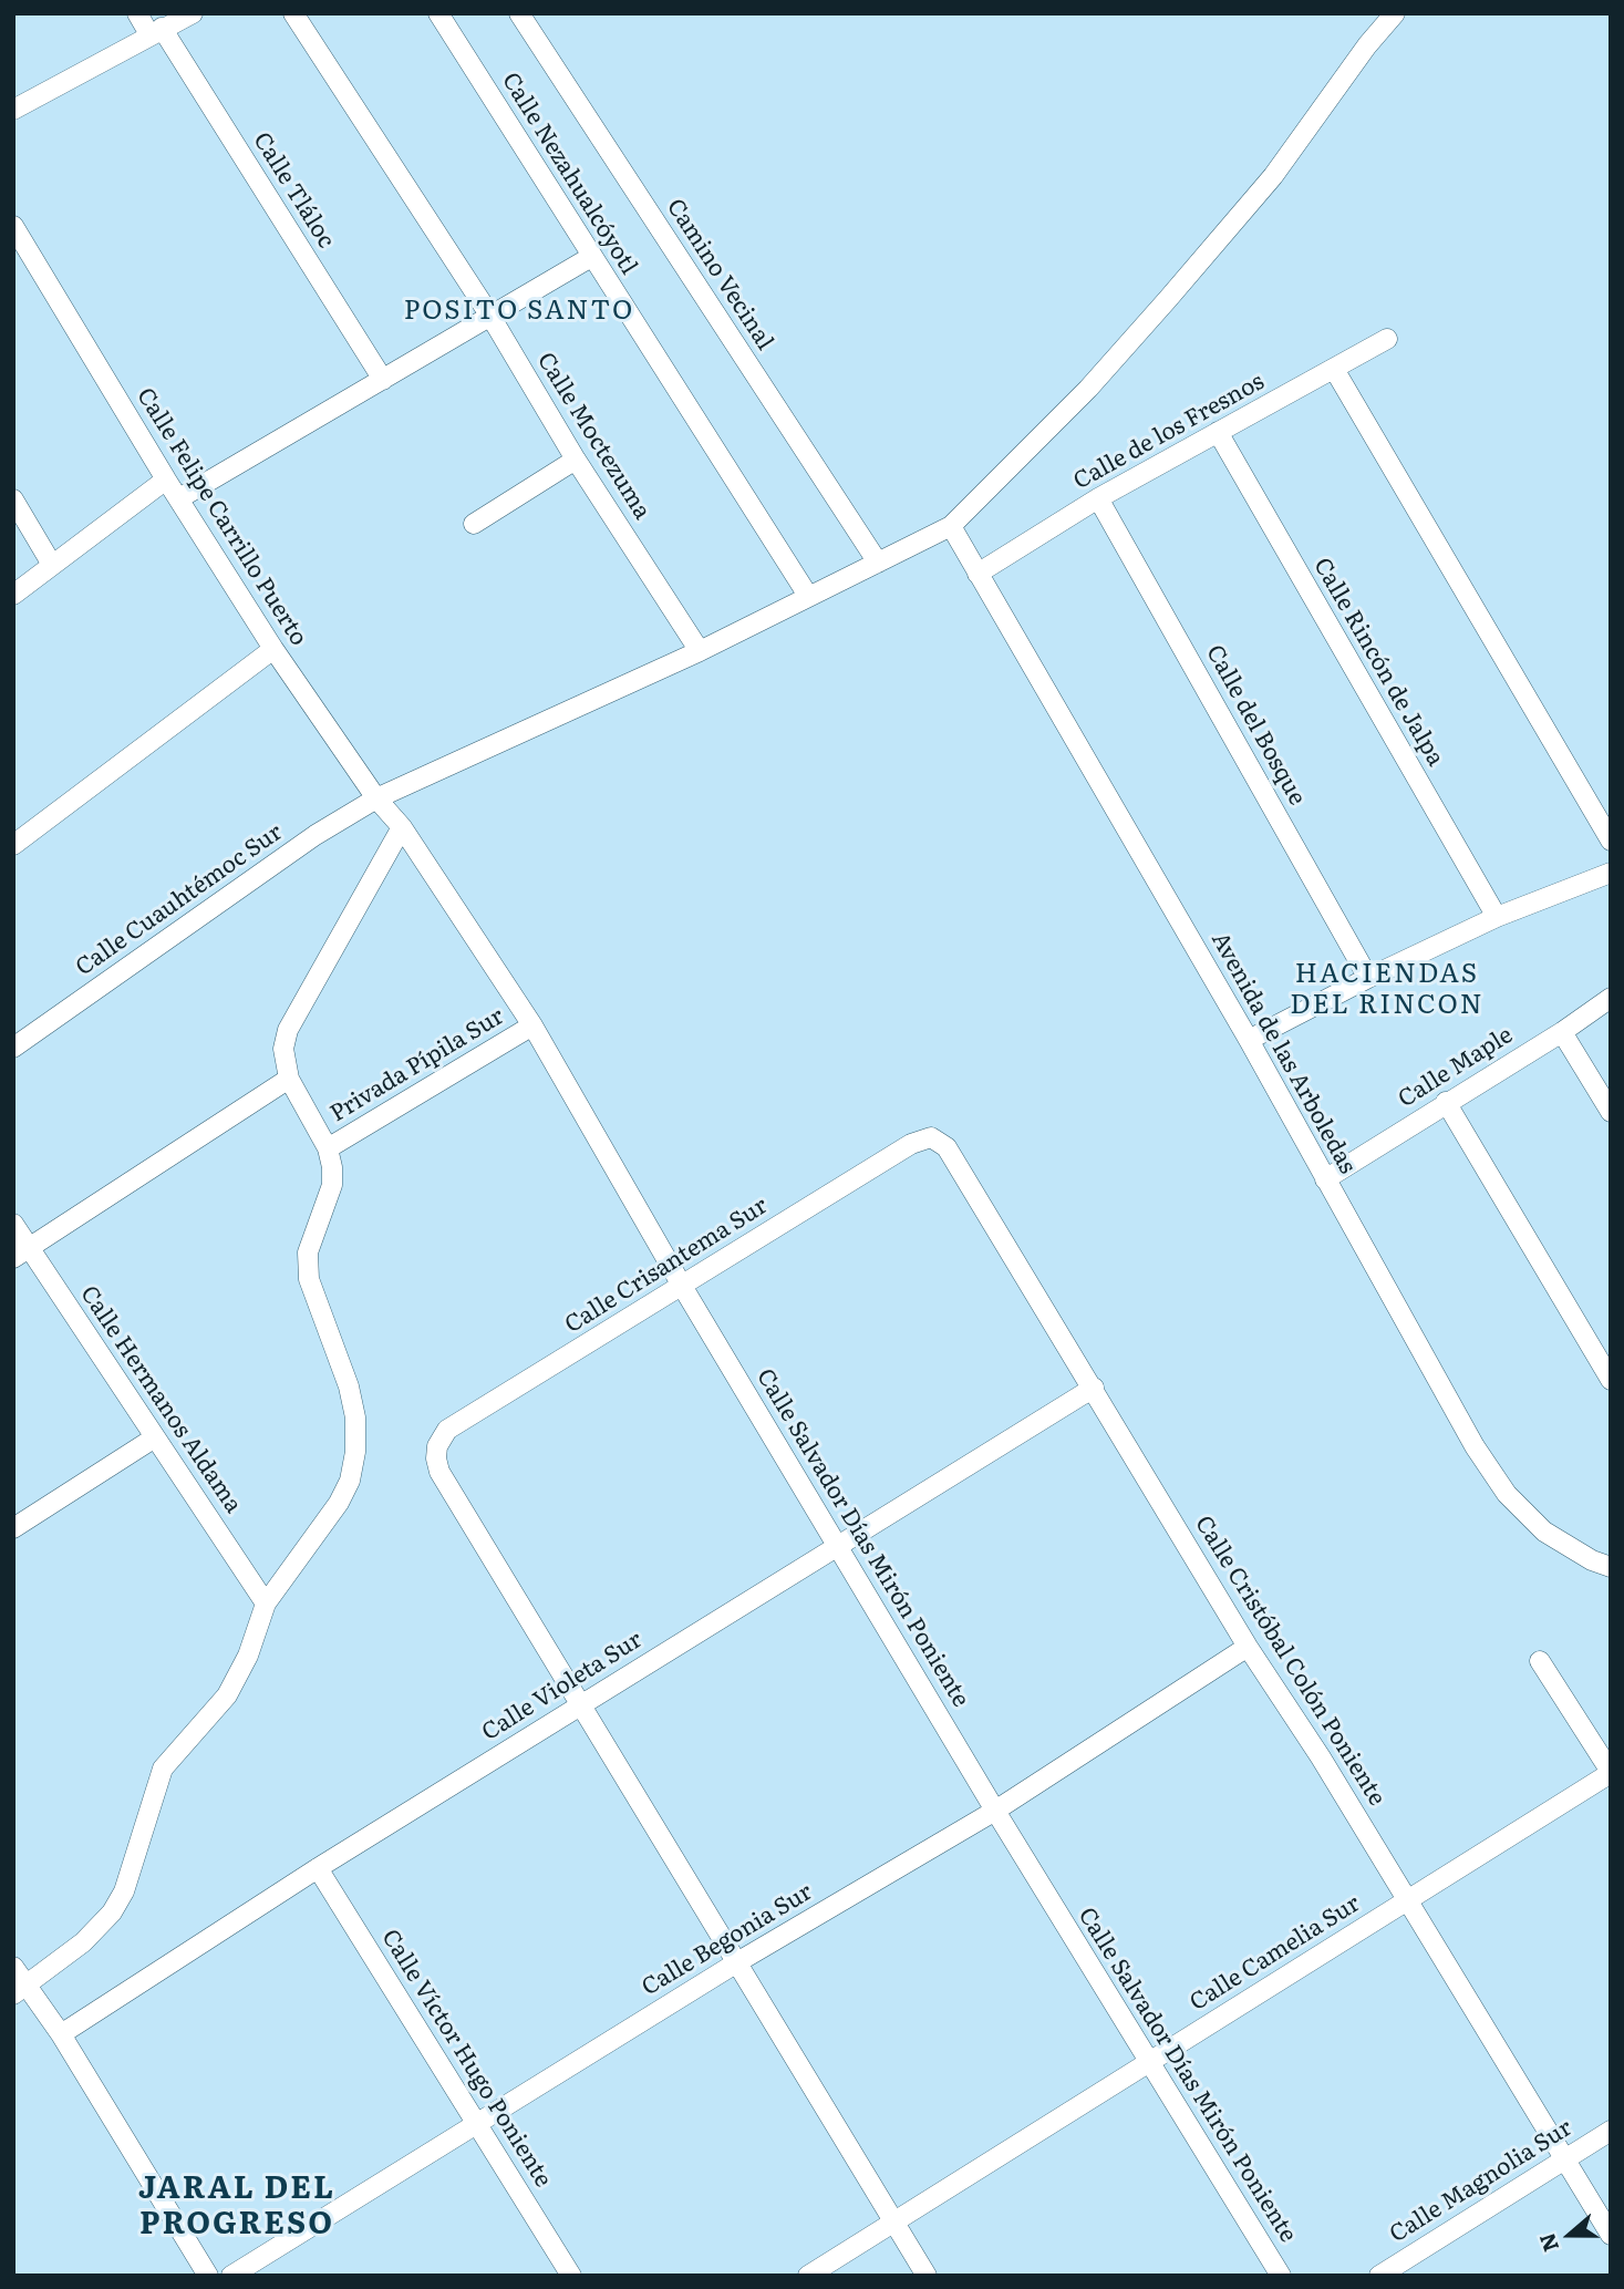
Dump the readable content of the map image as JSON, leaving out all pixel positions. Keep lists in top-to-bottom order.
{
  "streets": {
    "street": [
      "Calle Nezahualcóyotl",
      "Calle Tláloc",
      "Camino Vecinal",
      "Calle de los Fresnos",
      "Calle Moctezuma",
      "Calle Felipe Carrillo Puerto",
      "Calle Rincón de Jalpa",
      "Calle del Bosque",
      "Calle Cuauhtémoc Sur",
      "Avenida de las Arboledas",
      "Privada Pípila Sur",
      "Calle Maple",
      "Calle Crisantema Sur",
      "Calle Hermanos Aldama",
      "Calle Salvador Días Mirón Poniente",
      "Calle Cristóbal Colón Poniente",
      "Calle Violeta Sur",
      "Calle Begonia Sur",
      "Calle Camelia Sur",
      "Calle Víctor Hugo Poniente",
      "Calle Magnolia Sur"
    ]
  },
  "crossings": [
    ["Calle Nezahualcóyotl", "Calle Cuauhtémoc Sur"],
    ["Camino Vecinal", "Calle Cuauhtémoc Sur"],
    ["Calle de los Fresnos", "Calle Rincón de Jalpa"],
    ["Calle de los Fresnos", "Calle del Bosque"],
    ["Calle de los Fresnos", "Avenida de las Arboledas"],
    ["Calle Moctezuma", "Calle Cuauhtémoc Sur"],
    ["Calle Felipe Carrillo Puerto", "Calle Cuauhtémoc Sur"],
    ["Calle Felipe Carrillo Puerto", "Calle Salvador Días Mirón Poniente"],
    ["Calle Cuauhtémoc Sur", "Avenida de las Arboledas"],
    ["Avenida de las Arboledas", "Calle Maple"],
    ["Privada Pípila Sur", "Calle Salvador Días Mirón Poniente"],
    ["Calle Crisantema Sur", "Calle Salvador Días Mirón Poniente"],
    ["Calle Crisantema Sur", "Calle Cristóbal Colón Poniente"],
    ["Calle Crisantema Sur", "Calle Violeta Sur"],
    ["Calle Salvador Días Mirón Poniente", "Calle Violeta Sur"],
    ["Calle Salvador Días Mirón Poniente", "Calle Begonia Sur"],
    ["Calle Salvador Días Mirón Poniente", "Calle Camelia Sur"],
    ["Calle Cristóbal Colón Poniente", "Calle Violeta Sur"],
    ["Calle Cristóbal Colón Poniente", "Calle Begonia Sur"],
    ["Calle Cristóbal Colón Poniente", "Calle Camelia Sur"],
    ["Calle Cristóbal Colón Poniente", "Calle Magnolia Sur"],
    ["Calle Violeta Sur", "Calle Víctor Hugo Poniente"],
    ["Calle Begonia Sur", "Calle Víctor Hugo Poniente"]
  ],
  "districts": ["POSITO SANTO", "HACIENDAS DEL RINCON", "JARAL DEL PROGRESO"],
  "north": "left"
}
